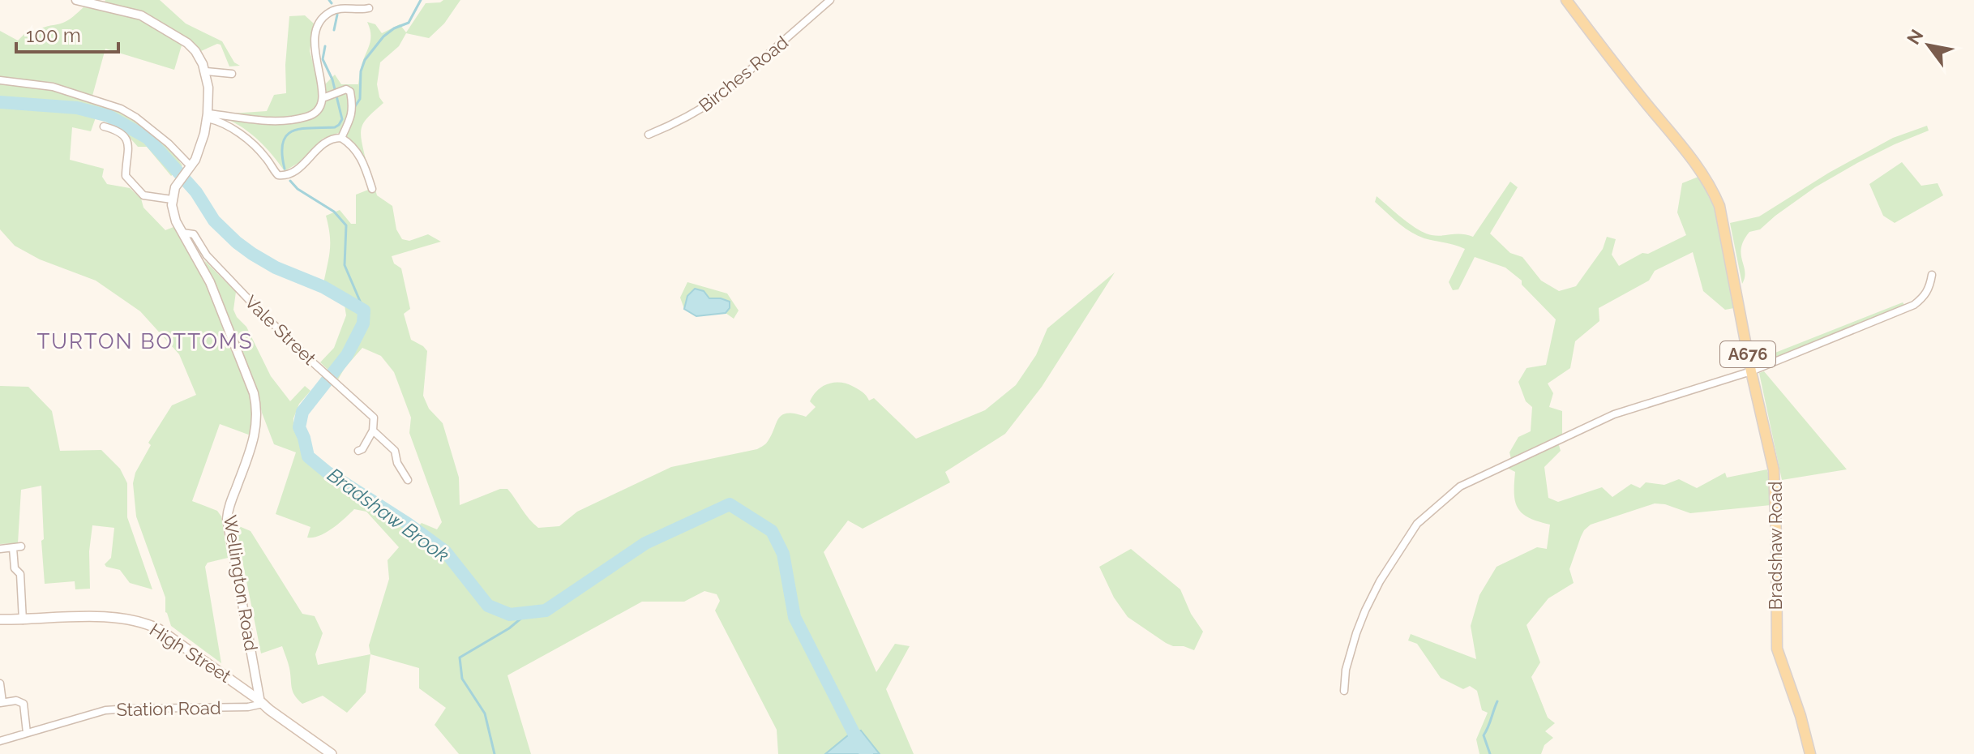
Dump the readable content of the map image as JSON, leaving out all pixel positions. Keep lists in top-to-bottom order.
{
  "streets": {
    "main road": ["A676", "Bradshaw Road", "High Street"],
    "street": [
      "Birches Road",
      "Vale Street",
      "Wellington Road",
      "Station Road"
    ]
  },
  "crossings": [
    ["Vale Street", "Wellington Road"],
    ["Wellington Road", "High Street"],
    ["Wellington Road", "Station Road"],
    ["High Street", "Station Road"]
  ],
  "districts": ["TURTON BOTTOMS"],
  "water": ["Bradshaw Brook"],
  "scale_bar": "100 m",
  "north": "top left"
}
